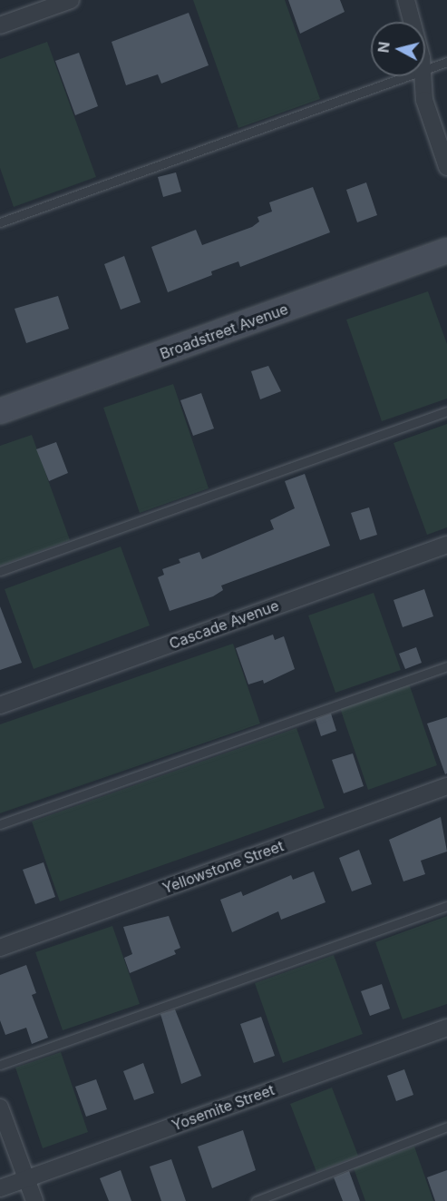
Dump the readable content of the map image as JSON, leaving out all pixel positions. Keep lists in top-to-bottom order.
{
  "streets": {
    "street": [
      "Broadstreet Avenue",
      "Cascade Avenue",
      "Yellowstone Street",
      "Yosemite Street"
    ]
  },
  "north": "left"
}
